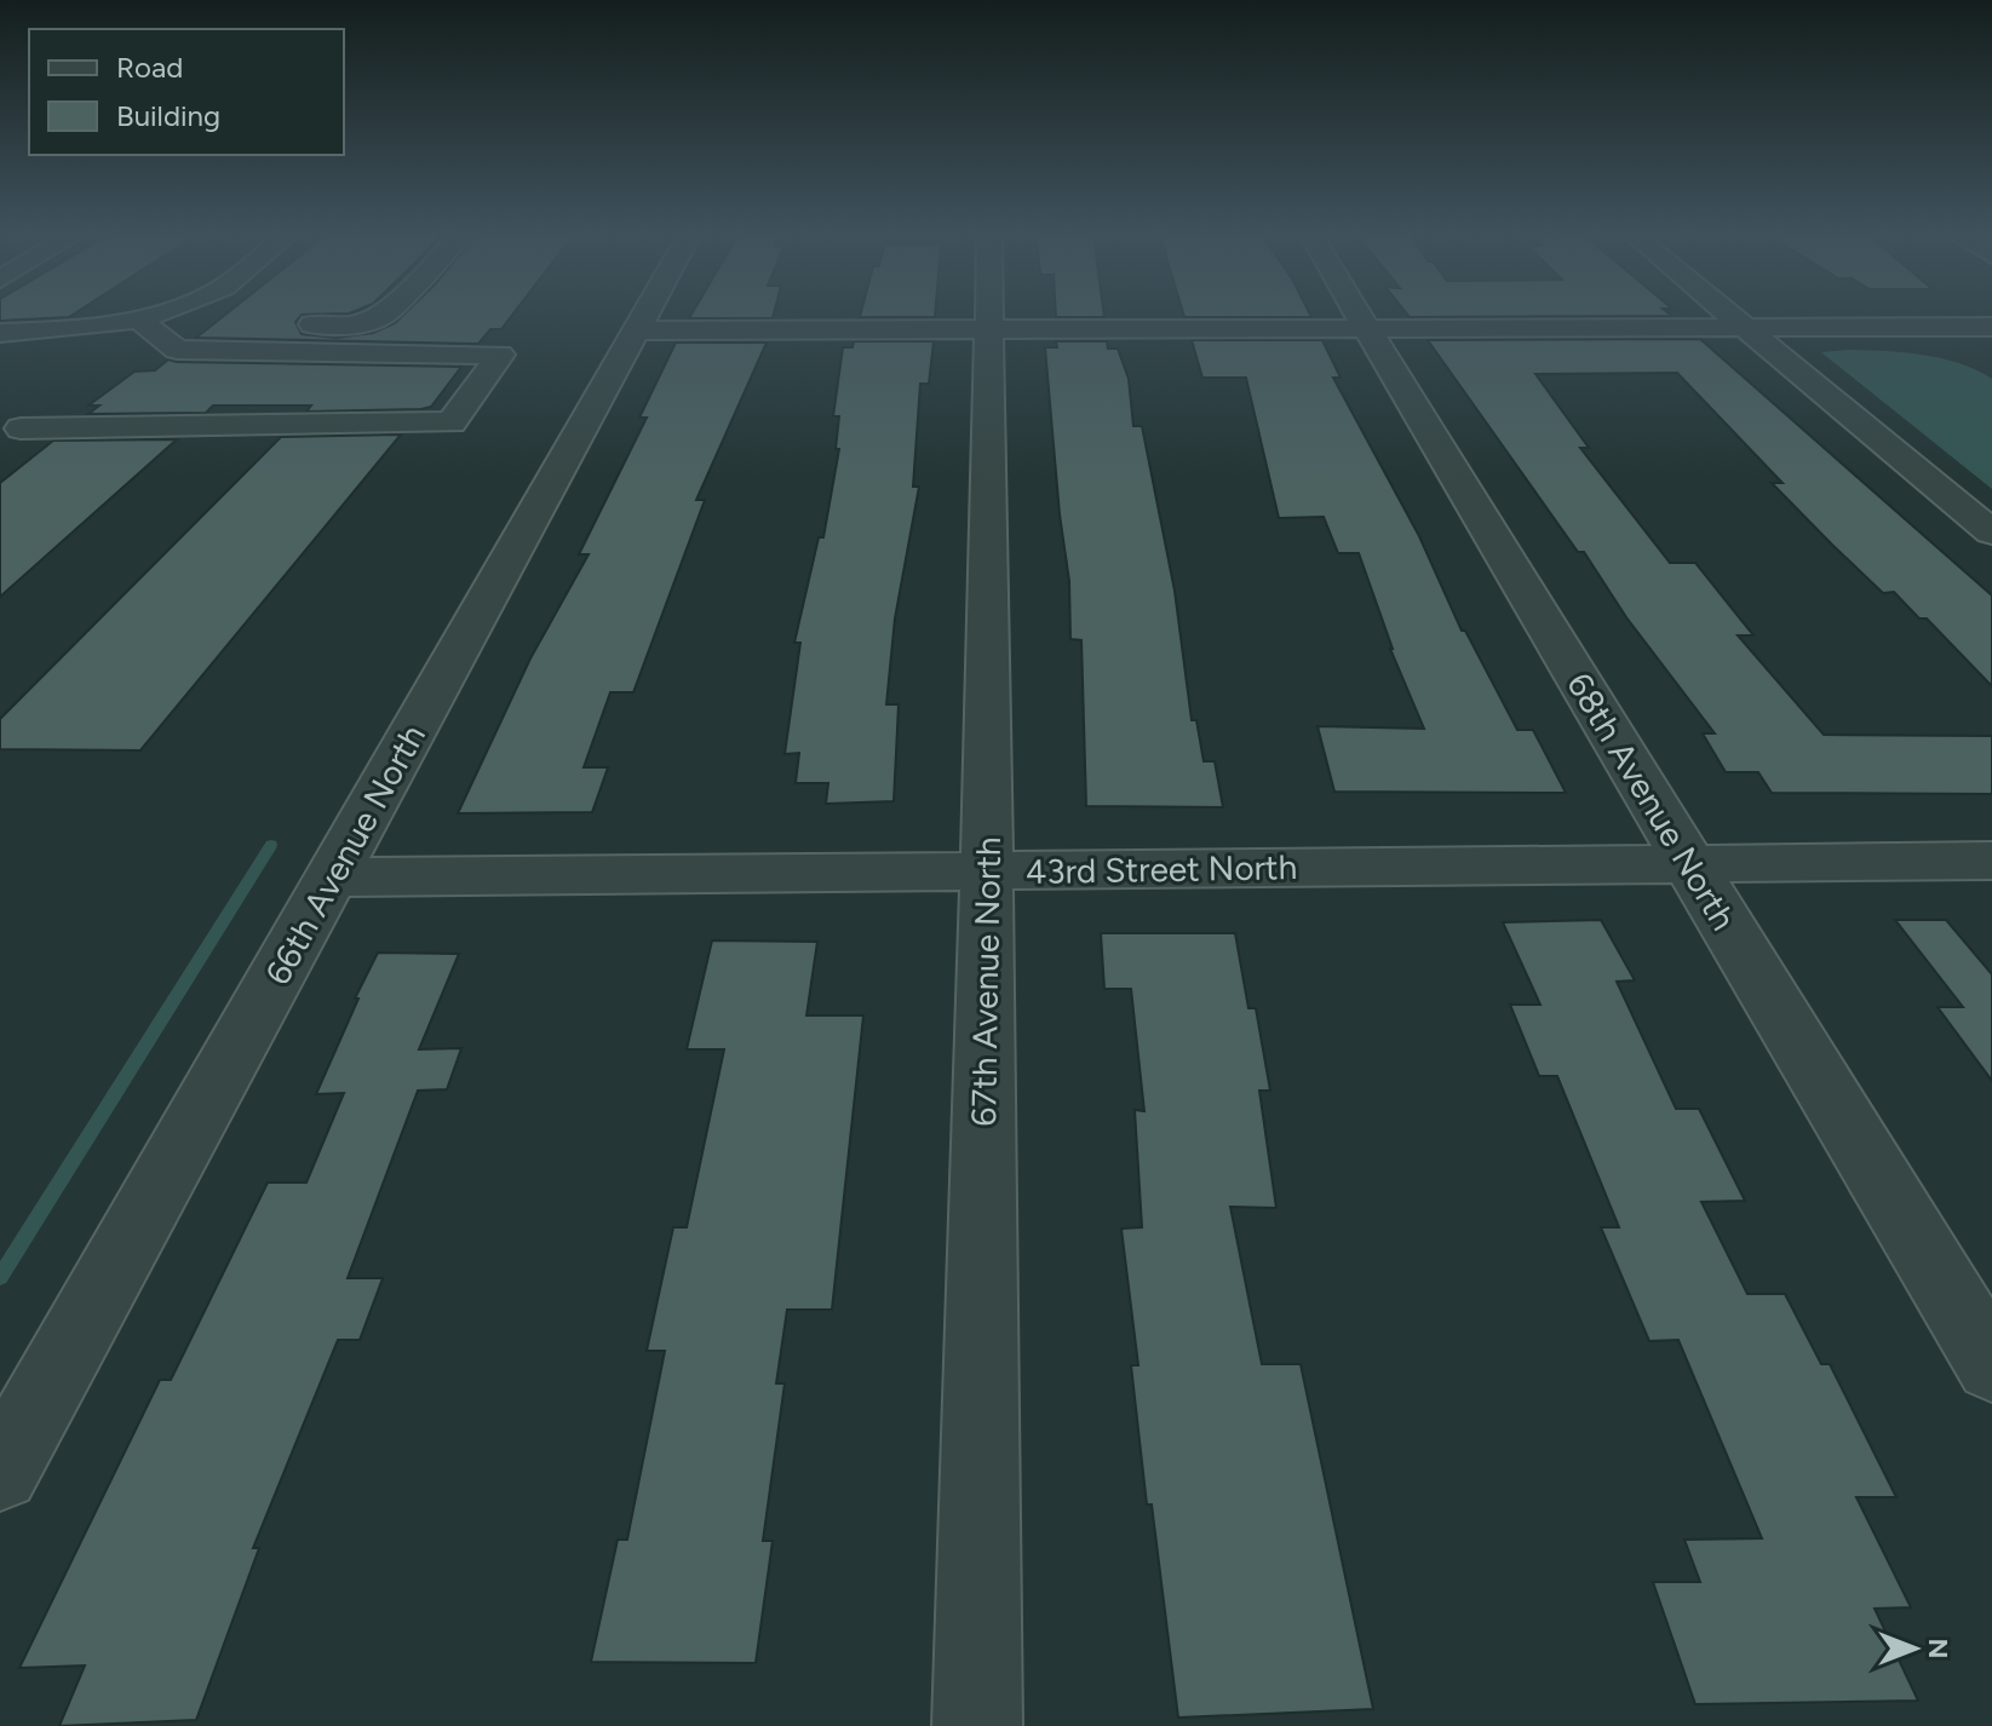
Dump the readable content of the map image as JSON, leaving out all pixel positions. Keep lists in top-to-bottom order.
{
  "streets": {
    "street": [
      "68th Avenue North",
      "66th Avenue North",
      "43rd Street North",
      "67th Avenue North"
    ]
  },
  "crossings": [
    ["68th Avenue North", "43rd Street North"],
    ["66th Avenue North", "43rd Street North"],
    ["43rd Street North", "67th Avenue North"]
  ],
  "legend": ["Road", "Building"],
  "north": "right"
}
